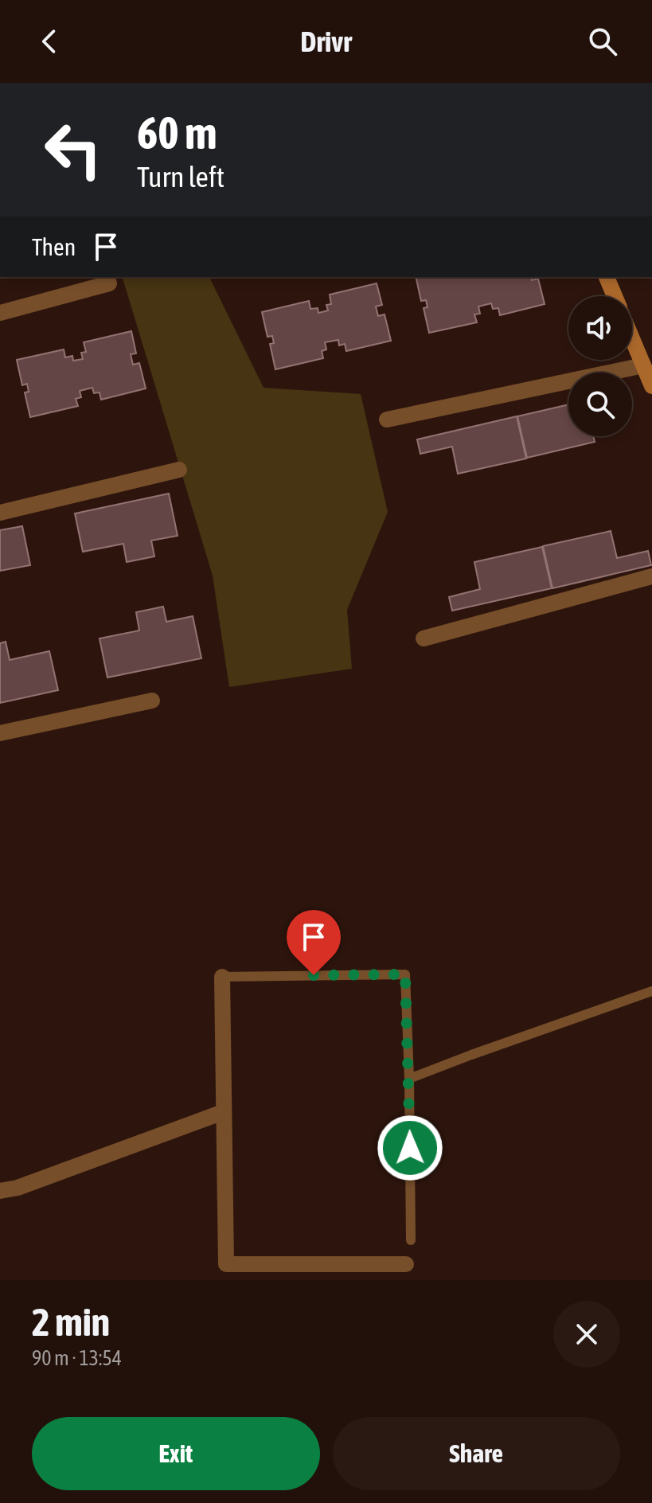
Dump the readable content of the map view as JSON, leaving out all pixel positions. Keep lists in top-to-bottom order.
{
  "page": {
    "header": "Drivr",
    "turn": ["60 m", "Turn left"],
    "then": "Then",
    "heading": ["2 min", "90 m · 13:54"],
    "buttons": ["Exit", "Share"]
  }
}
